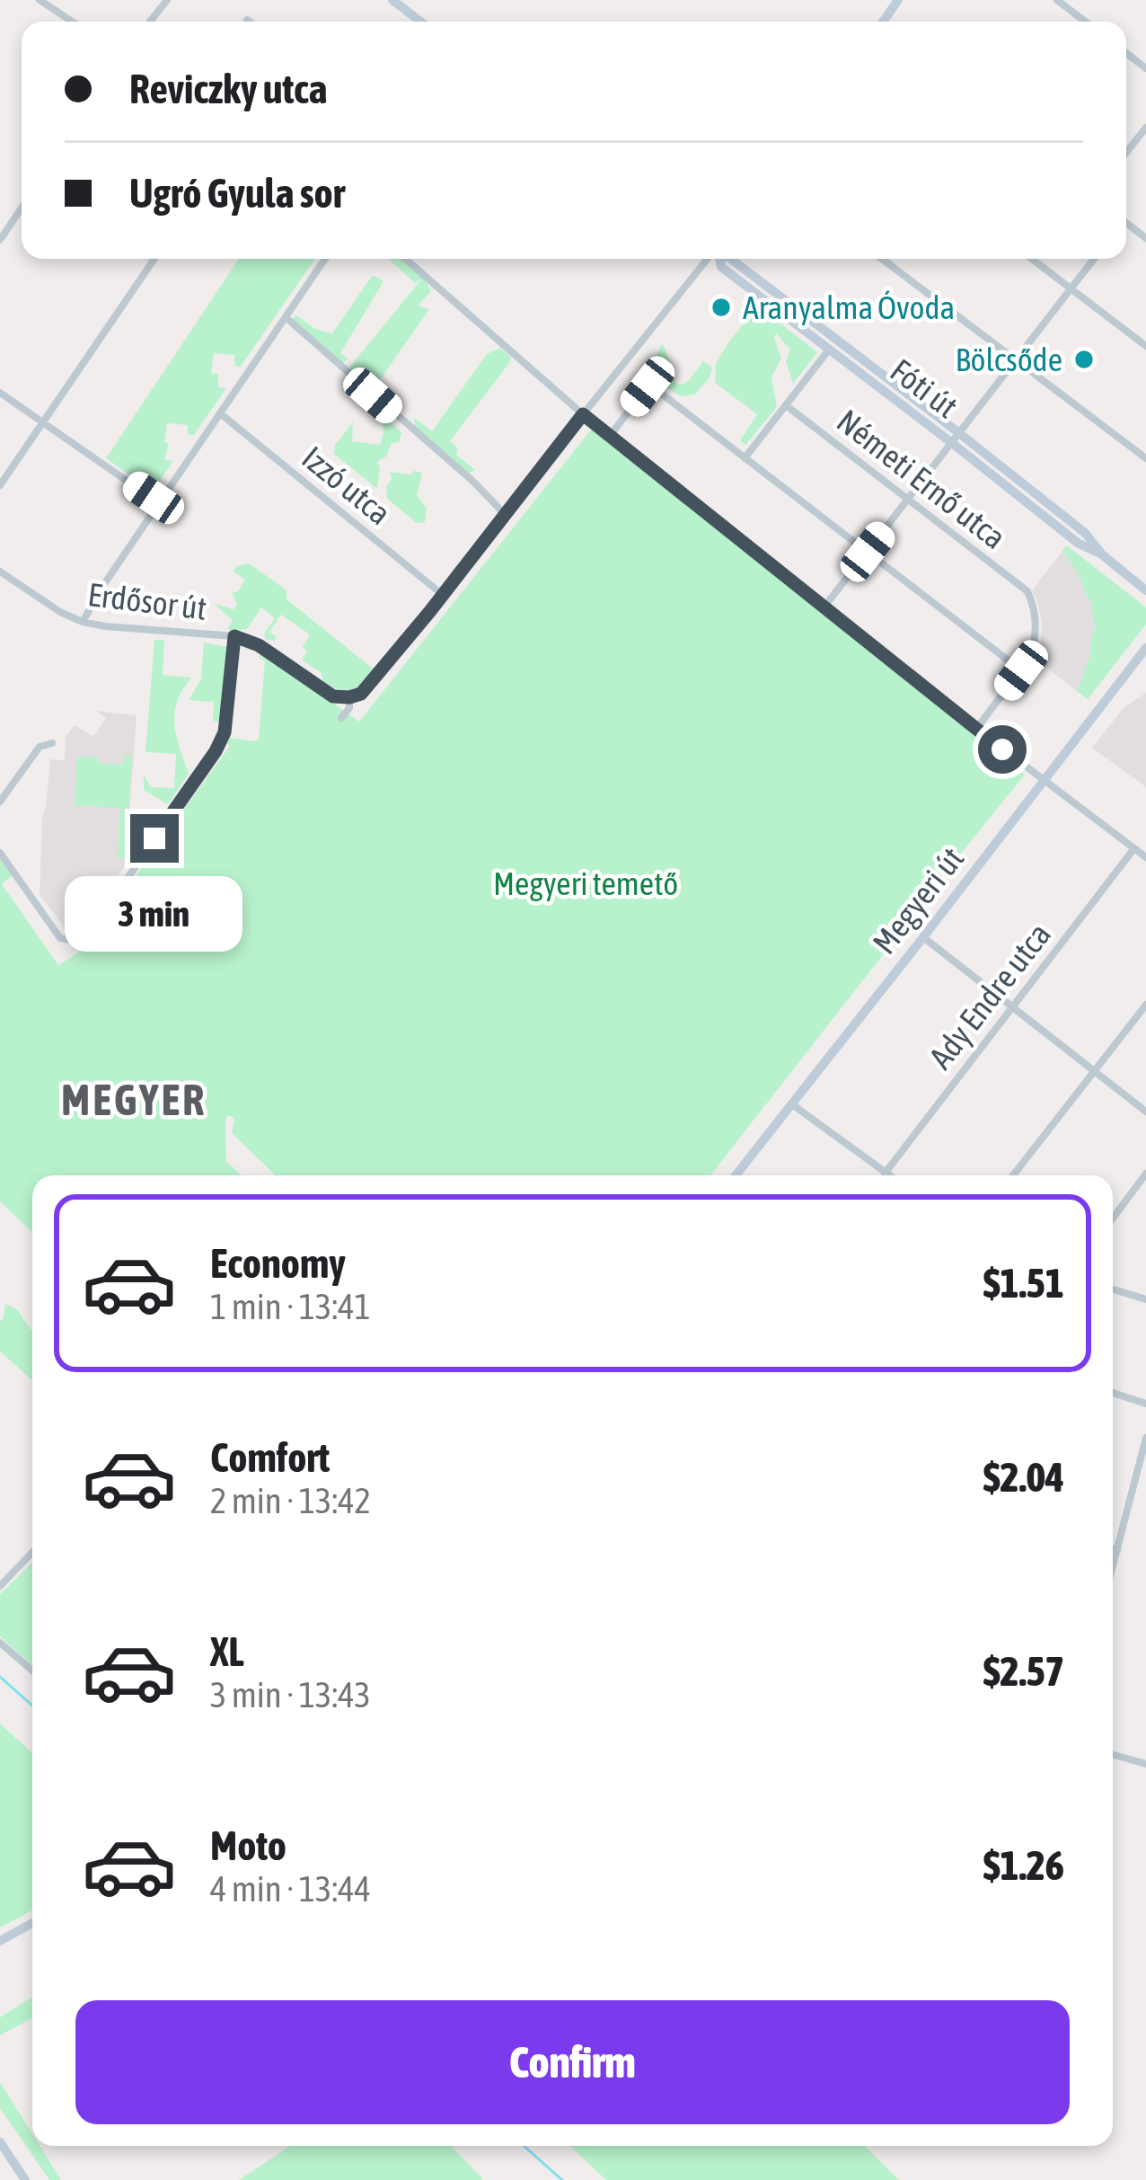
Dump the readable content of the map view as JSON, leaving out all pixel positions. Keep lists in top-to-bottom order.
{
  "streets": {
    "street": [
      "Fóti út",
      "Németi Ernő utca",
      "Izzó utca",
      "Erdősor út",
      "Megyeri út",
      "Ady Endre utca"
    ]
  },
  "districts": ["MEGYER"],
  "parks": ["Megyeri temető"],
  "places": ["Aranyalma Óvoda", "Bölcsőde"],
  "page": {
    "banner": ["Reviczky utca", "Ugró Gyula sor"],
    "bubble": "3 min",
    "list": [
      {
        "name": "Economy",
        "note": "1 min · 13:41",
        "value": "$1.51"
      },
      {
        "name": "Comfort",
        "note": "2 min · 13:42",
        "value": "$2.04"
      },
      {
        "name": "XL",
        "note": "3 min · 13:43",
        "value": "$2.57"
      },
      {
        "name": "Moto",
        "note": "4 min · 13:44",
        "value": "$1.26"
      }
    ],
    "buttons": "Confirm"
  }
}
